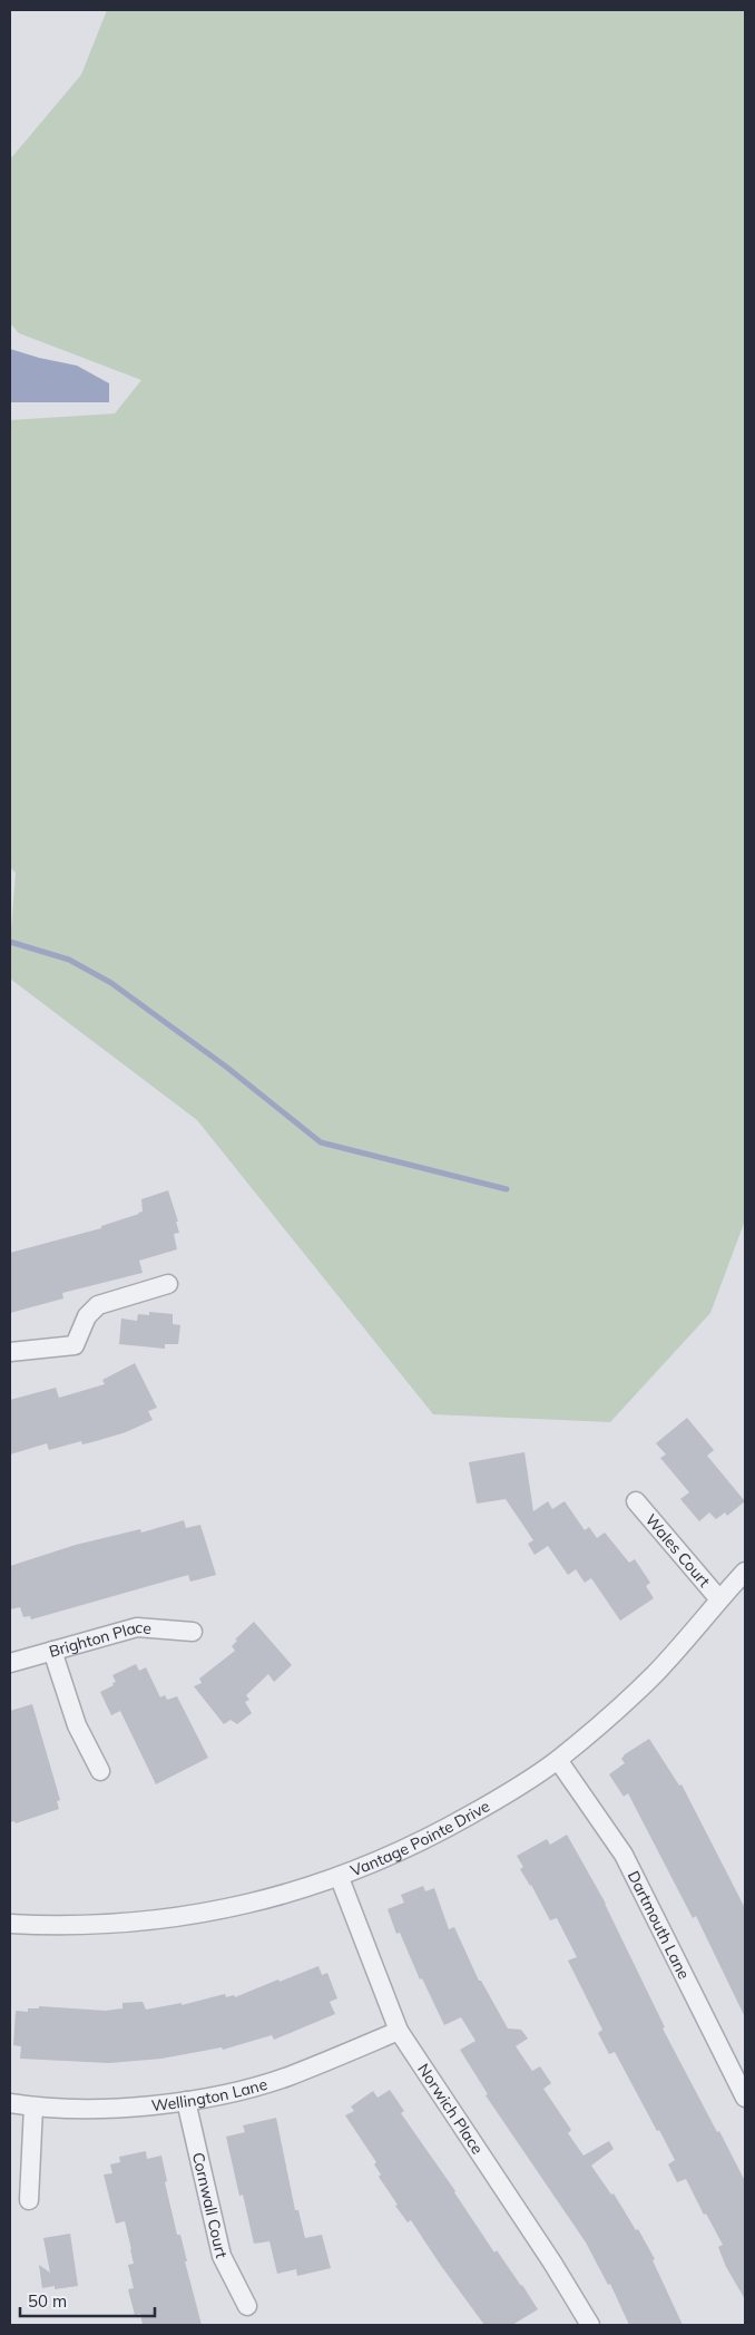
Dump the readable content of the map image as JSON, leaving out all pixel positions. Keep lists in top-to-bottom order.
{
  "streets": {
    "street": [
      "Wales Court",
      "Brighton Place",
      "Vantage Pointe Drive",
      "Dartmouth Lane",
      "Wellington Lane",
      "Norwich Place",
      "Cornwall Court"
    ]
  },
  "crossings": [
    ["Wales Court", "Vantage Pointe Drive"],
    ["Vantage Pointe Drive", "Dartmouth Lane"],
    ["Vantage Pointe Drive", "Norwich Place"],
    ["Wellington Lane", "Norwich Place"],
    ["Wellington Lane", "Cornwall Court"]
  ],
  "scale_bar": "50 m"
}
